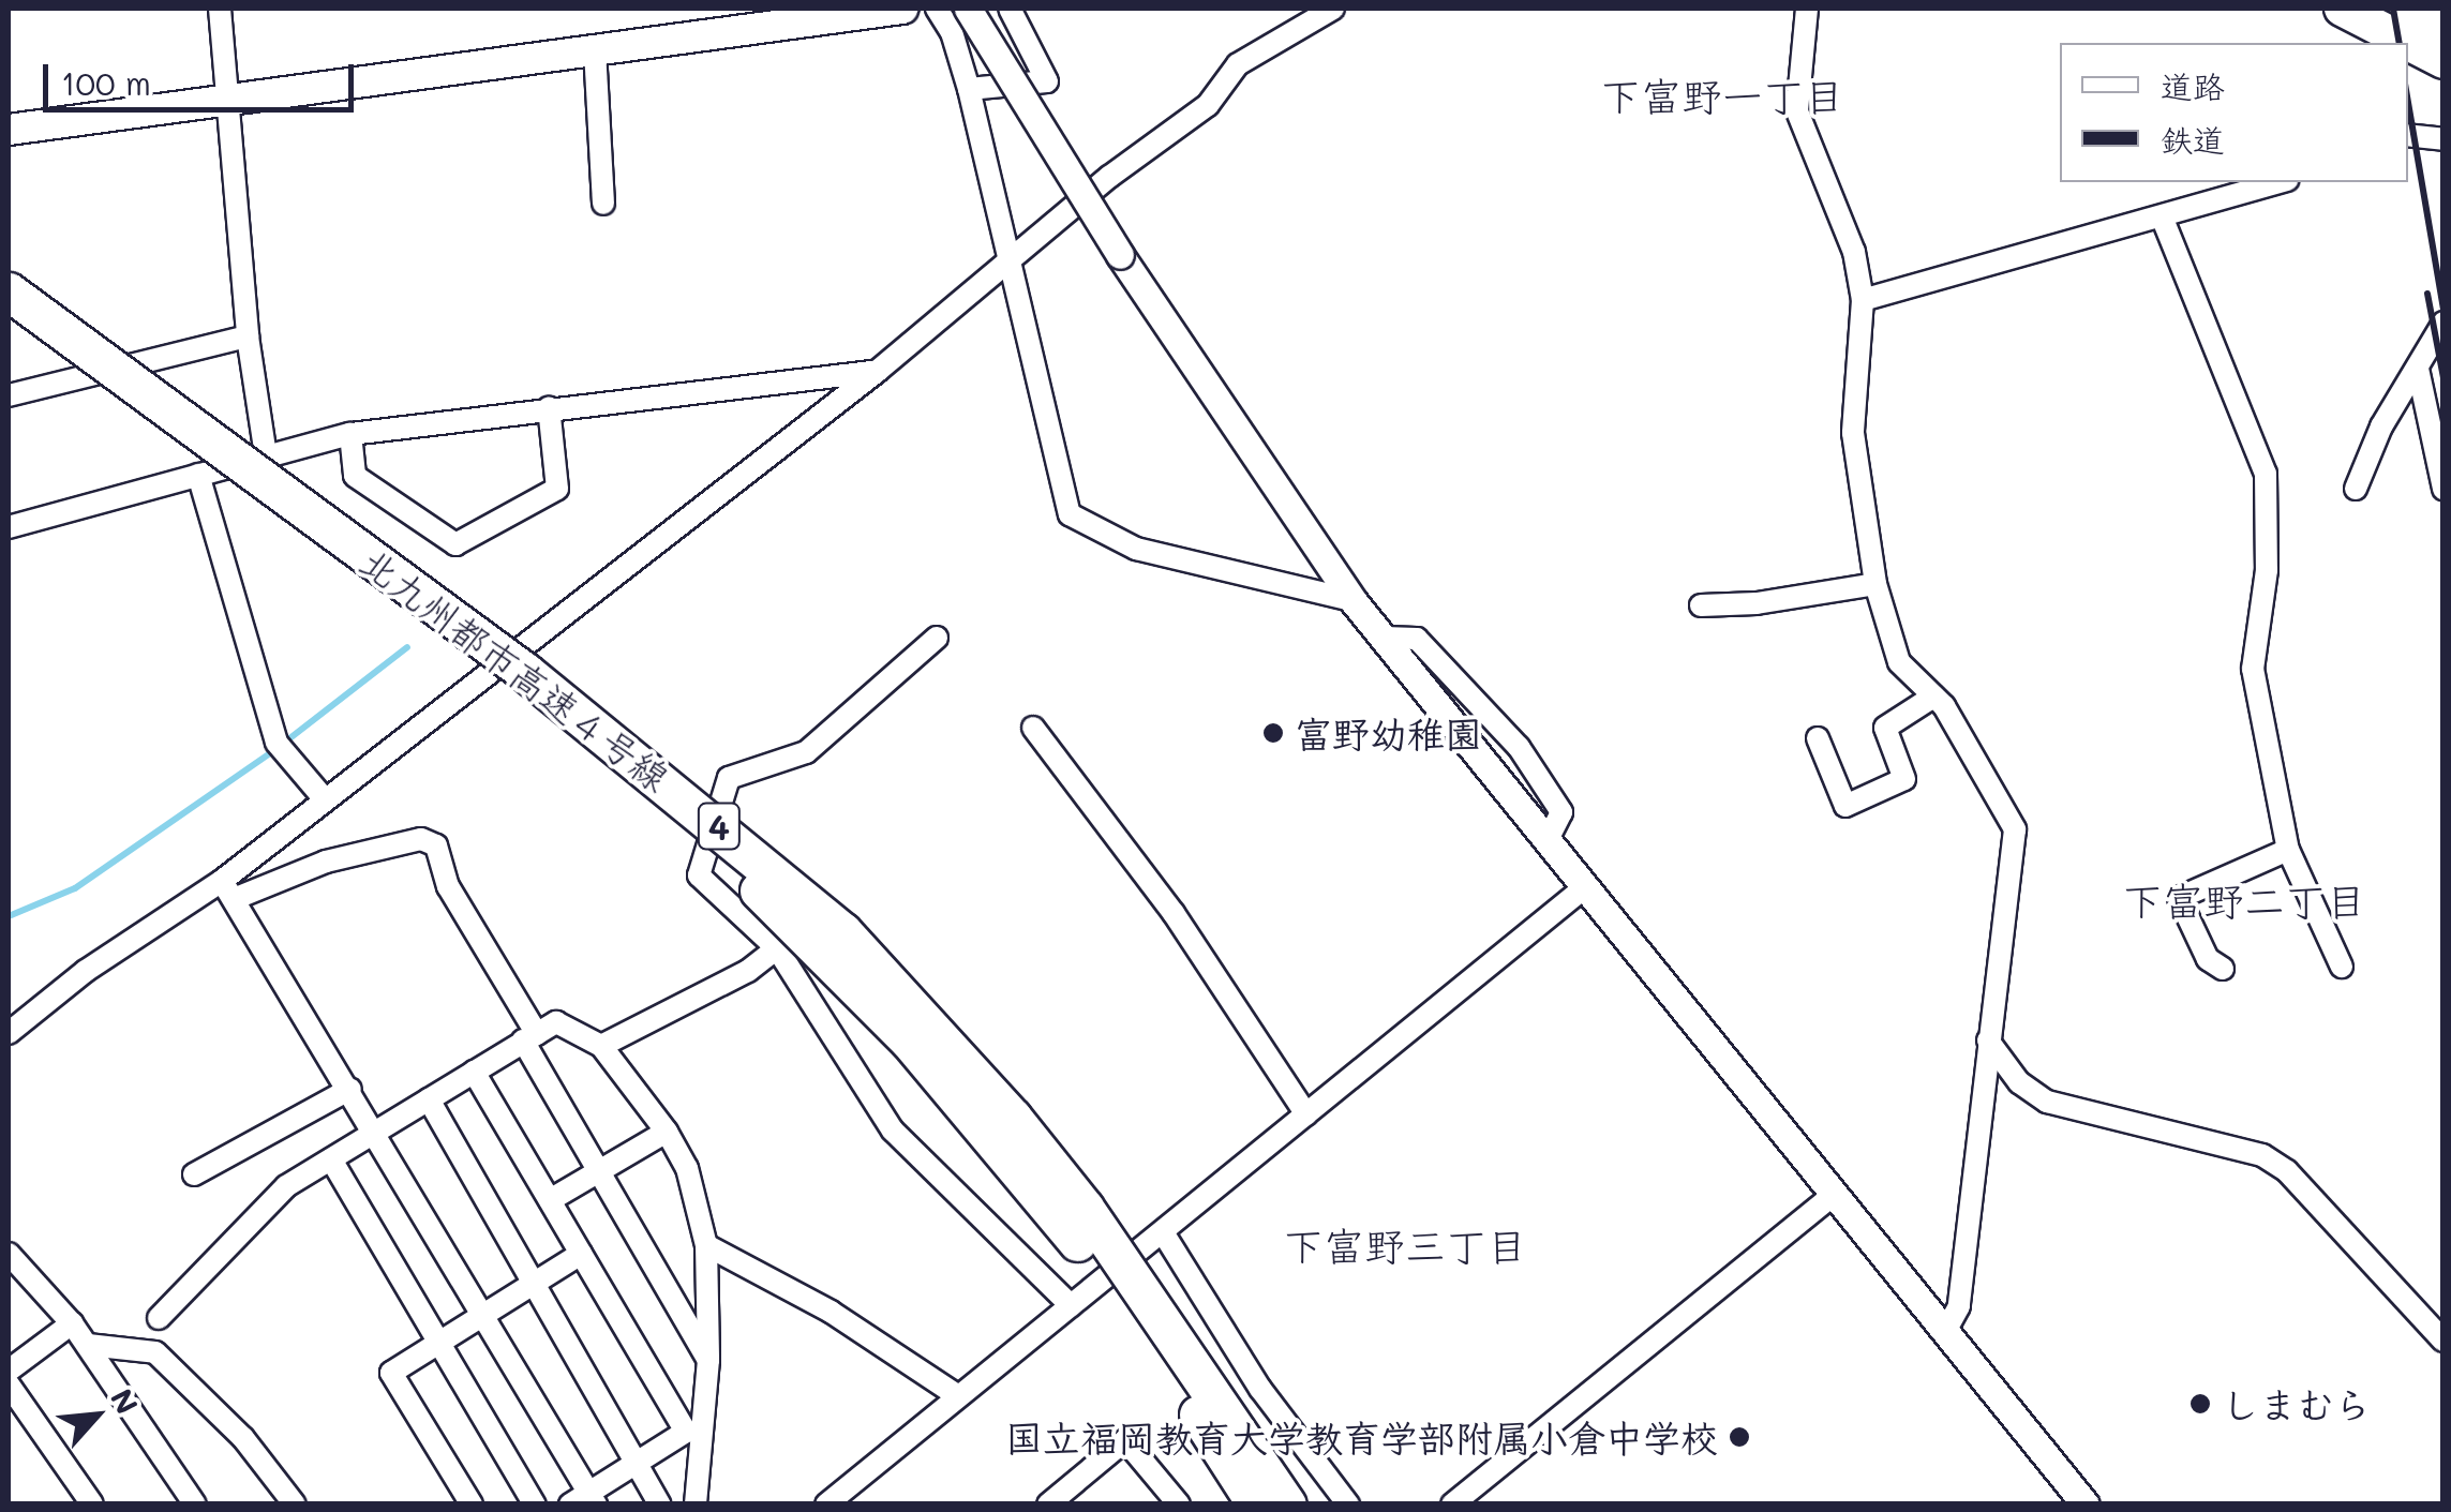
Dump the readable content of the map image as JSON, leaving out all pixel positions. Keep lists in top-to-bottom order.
{
  "streets": {
    "highway": ["北九州都市高速４号線", "4"]
  },
  "districts": ["下富野一丁目", "下富野二丁目", "下富野三丁目"],
  "places": ["富野幼稚園", "しまむら", "国立福岡教育大学教育学部附属小倉中学校"],
  "legend": ["道路", "鉄道"],
  "scale_bar": "100 m",
  "north": "top right"
}
